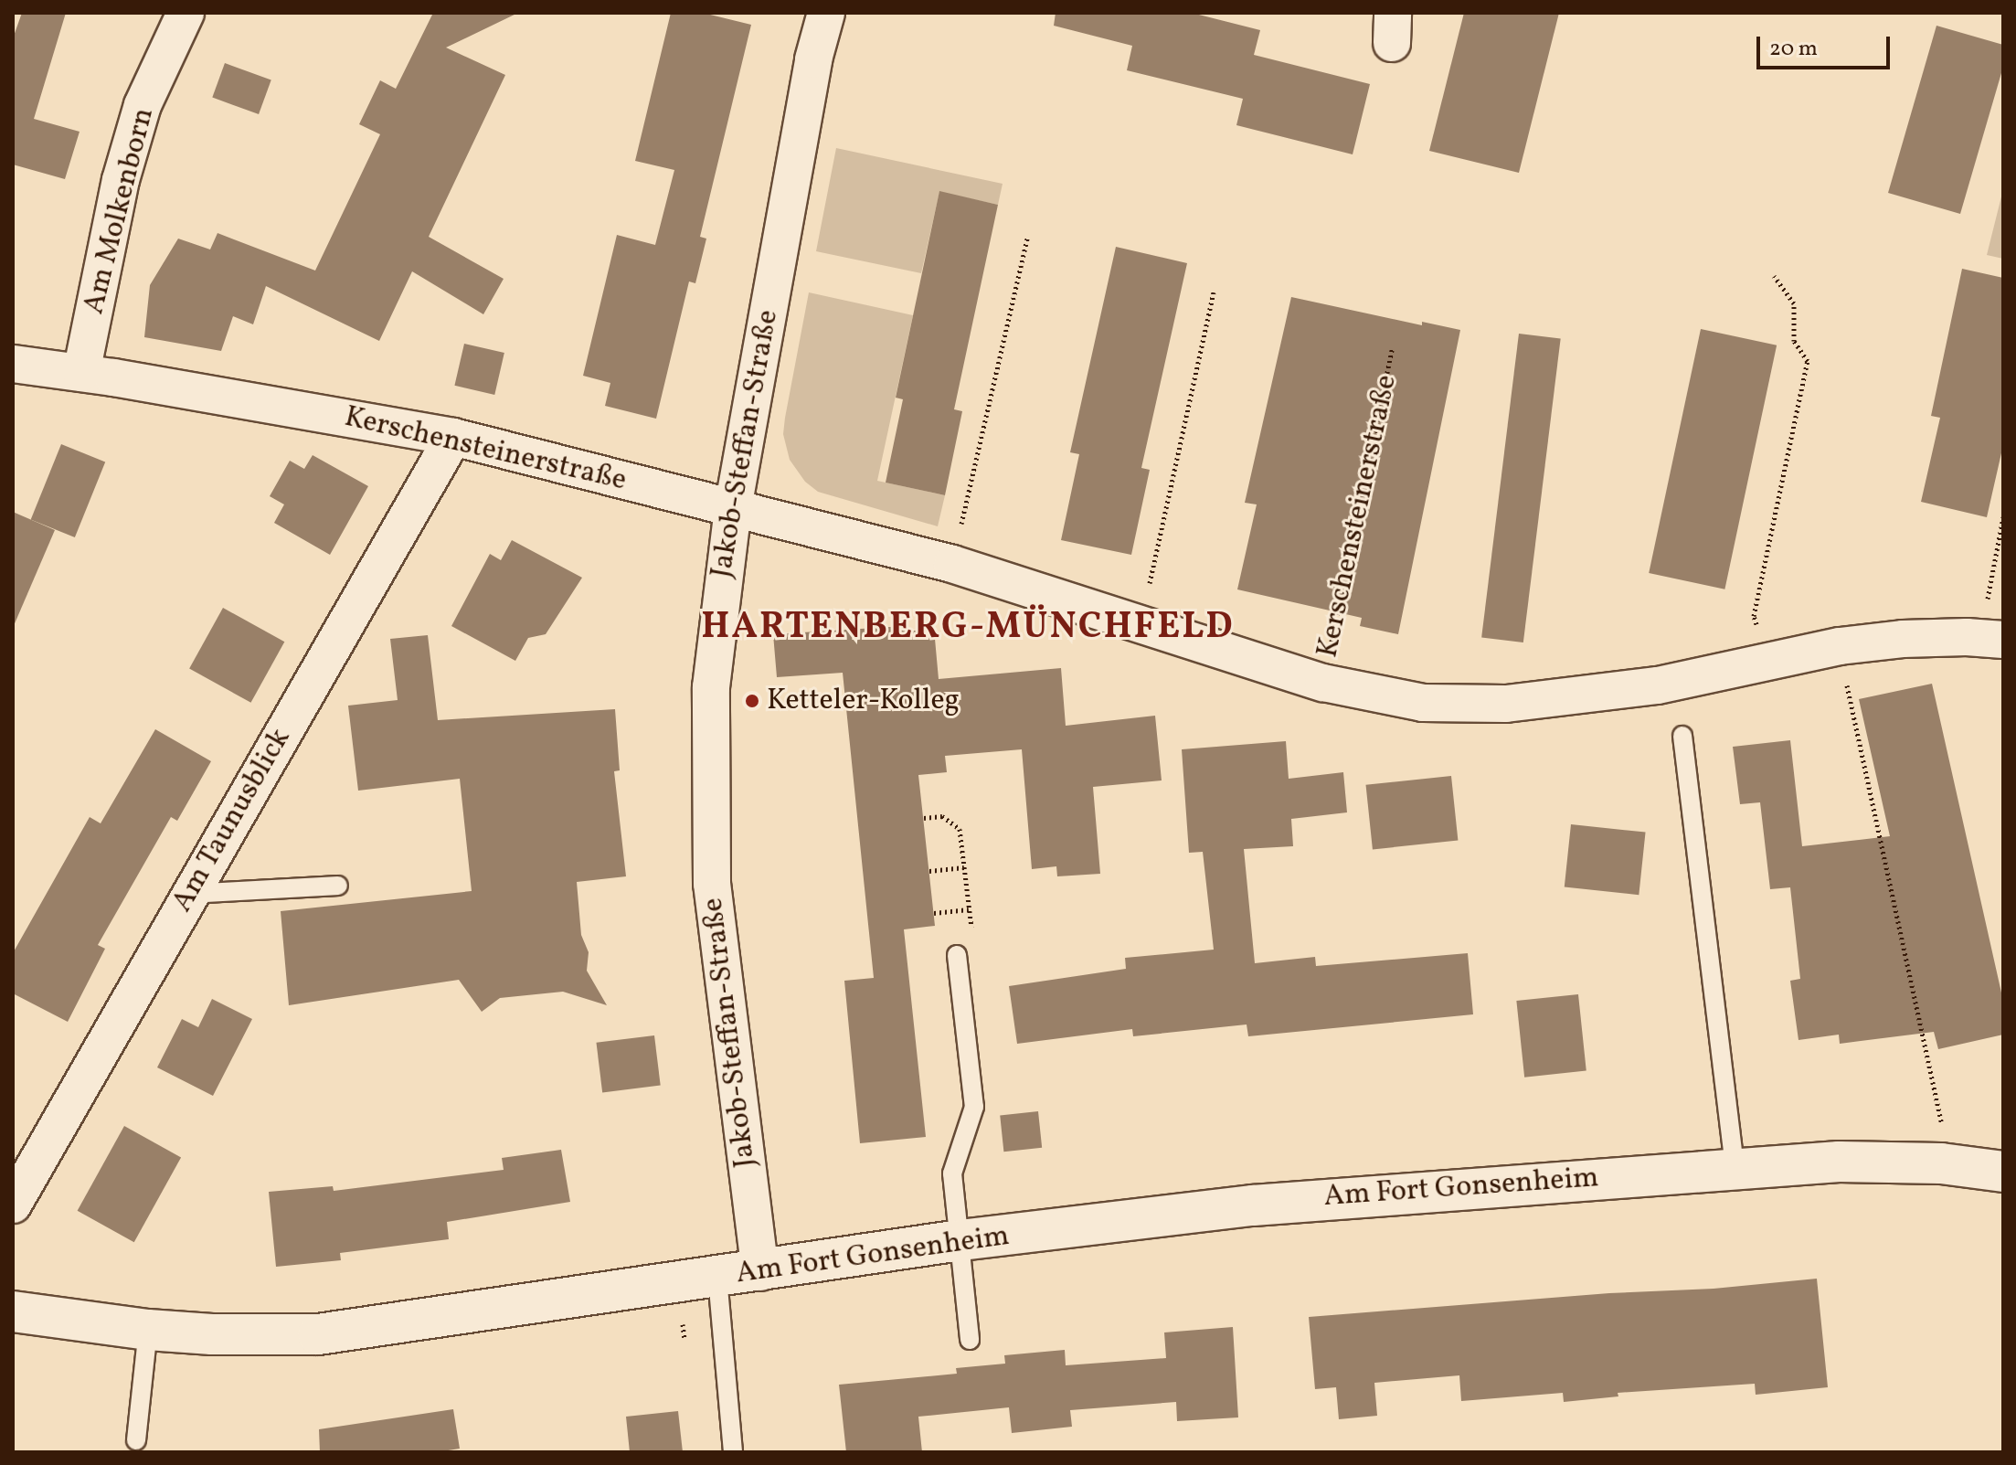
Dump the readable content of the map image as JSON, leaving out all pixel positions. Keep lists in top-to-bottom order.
{
  "streets": {
    "street": [
      "Am Molkenborn",
      "Jakob-Steffan-Straße",
      "Kerschensteinerstraße",
      "Am Taunusblick",
      "Am Fort Gonsenheim"
    ]
  },
  "crossings": [
    ["Am Molkenborn", "Kerschensteinerstraße"],
    ["Jakob-Steffan-Straße", "Kerschensteinerstraße"],
    ["Jakob-Steffan-Straße", "Am Fort Gonsenheim"],
    ["Kerschensteinerstraße", "Am Taunusblick"]
  ],
  "districts": ["HARTENBERG-MÜNCHFELD"],
  "places": ["Ketteler-Kolleg"],
  "scale_bar": "20 m"
}
